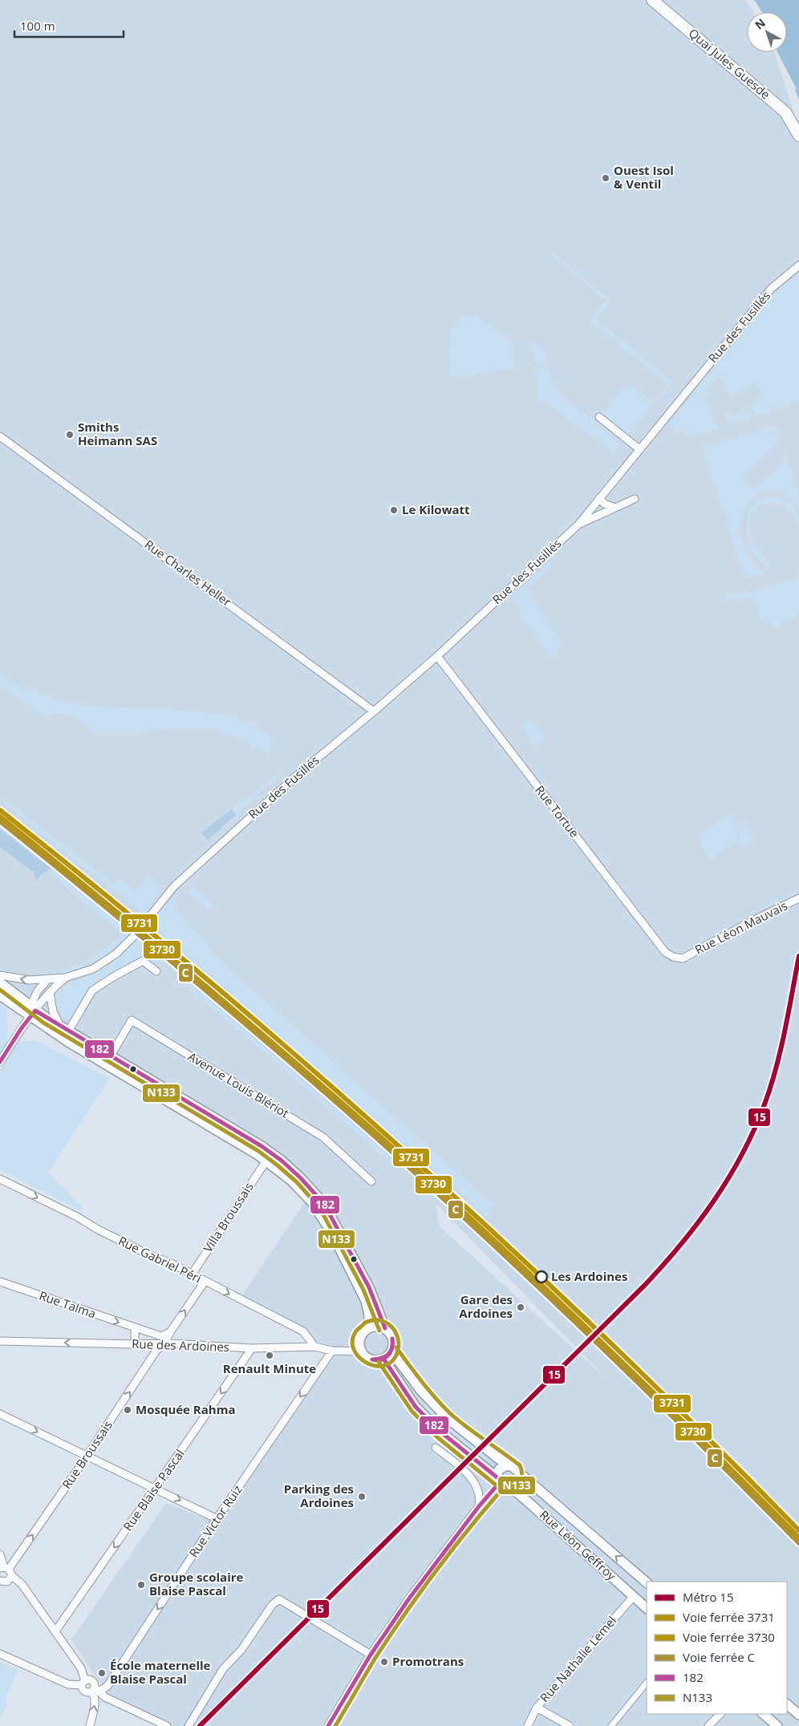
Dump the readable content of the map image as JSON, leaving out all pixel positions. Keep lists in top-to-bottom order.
{
  "streets": {
    "main road": ["Quai Jules Guesde"],
    "street": [
      "Rue des Fusillés",
      "Rue Charles Heller",
      "Rue Tortue",
      "Rue Léon Mauvais",
      "Avenue Louis Blériot",
      "Villa Broussais",
      "Rue Gabriel Péri",
      "Rue Talma",
      "Rue des Ardoines",
      "Rue Broussais",
      "Rue Blaise Pascal",
      "Rue Victor Ruiz",
      "Rue Léon Geffroy",
      "Rue Nathalie Lemel"
    ]
  },
  "crossings": [
    ["Rue des Fusillés", "Rue Charles Heller"],
    ["Rue des Fusillés", "Rue Tortue"],
    ["Rue Tortue", "Rue Léon Mauvais"],
    ["Villa Broussais", "Rue Gabriel Péri"],
    ["Rue Gabriel Péri", "Rue des Ardoines"],
    ["Rue Gabriel Péri", "Rue Broussais"],
    ["Rue Talma", "Rue Broussais"],
    ["Rue des Ardoines", "Rue Broussais"],
    ["Rue des Ardoines", "Rue Blaise Pascal"],
    ["Rue des Ardoines", "Rue Victor Ruiz"],
    ["Rue des Ardoines", "Rue Léon Geffroy"],
    ["Rue Léon Geffroy", "Rue Nathalie Lemel"]
  ],
  "one_way": [
    "Rue Gabriel Péri",
    "Rue Talma",
    "Rue des Ardoines",
    "Rue Broussais",
    "Rue Blaise Pascal",
    "Rue Victor Ruiz"
  ],
  "places": [
    "Ouest Isol & Ventil",
    "Smiths Heimann SAS",
    "Le Kilowatt",
    "Les Ardoines",
    "Gare des Ardoines",
    "Renault Minute",
    "Mosquée Rahma",
    "Parking des Ardoines",
    "Groupe scolaire Blaise Pascal",
    "Promotrans",
    "École maternelle Blaise Pascal"
  ],
  "lines": [
    "rail line 3731",
    "rail line 3730",
    "rail line C",
    "metro line 15",
    "transit line N133",
    "transit line 182"
  ],
  "legend": [
    "Métro 15",
    "Voie ferrée 3731",
    "Voie ferrée 3730",
    "Voie ferrée C",
    "182",
    "N133"
  ],
  "scale_bar": "100 m",
  "north": "top left"
}
